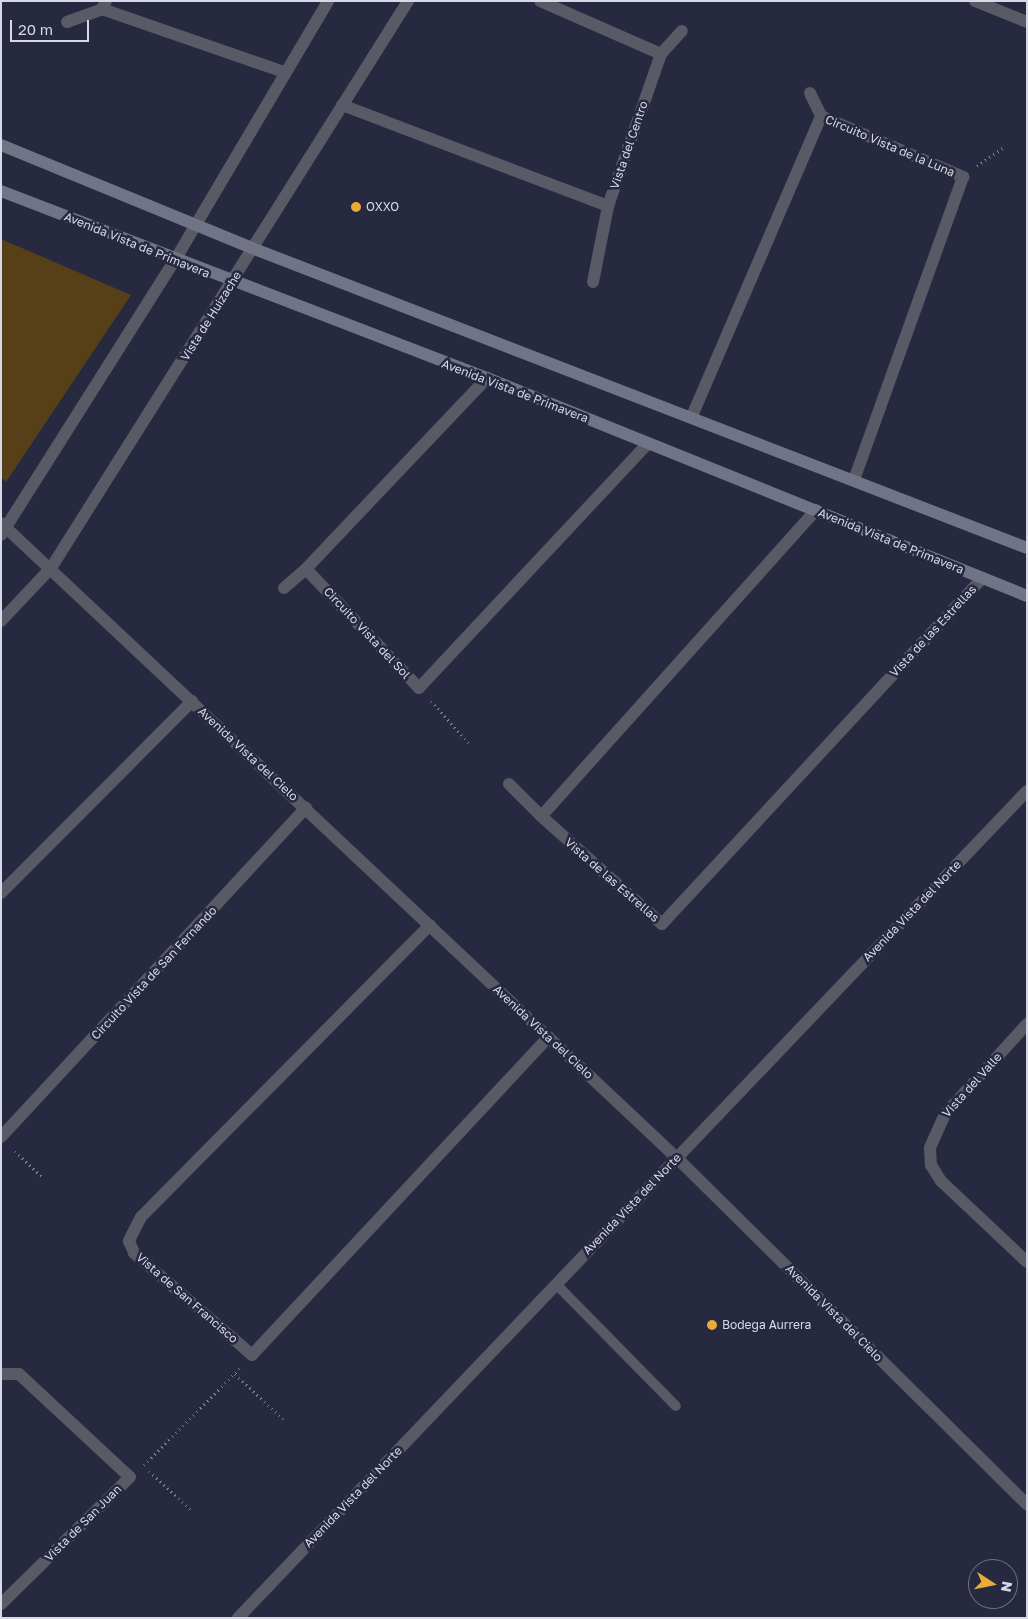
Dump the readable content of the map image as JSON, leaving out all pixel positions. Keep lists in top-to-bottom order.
{
  "streets": {
    "main road": ["Avenida Vista de Primavera"],
    "street": [
      "Vista del Centro",
      "Circuito Vista de la Luna",
      "Vista de Huizache",
      "Vista de las Estrellas",
      "Circuito Vista del Sol",
      "Avenida Vista del Cielo",
      "Avenida Vista del Norte",
      "Circuito Vista de San Fernando",
      "Vista del Valle",
      "Vista de San Francisco",
      "Vista de San Juan"
    ]
  },
  "crossings": [
    ["Vista del Centro", "Vista de Huizache"],
    ["Avenida Vista de Primavera", "Vista de Huizache"],
    ["Avenida Vista de Primavera", "Vista de las Estrellas"],
    ["Avenida Vista de Primavera", "Circuito Vista del Sol"],
    ["Vista de Huizache", "Avenida Vista del Cielo"],
    ["Avenida Vista del Cielo", "Avenida Vista del Norte"],
    ["Avenida Vista del Cielo", "Circuito Vista de San Fernando"],
    ["Avenida Vista del Cielo", "Vista de San Francisco"]
  ],
  "places": ["OXXO", "Bodega Aurrera"],
  "scale_bar": "20 m",
  "north": "right"
}
